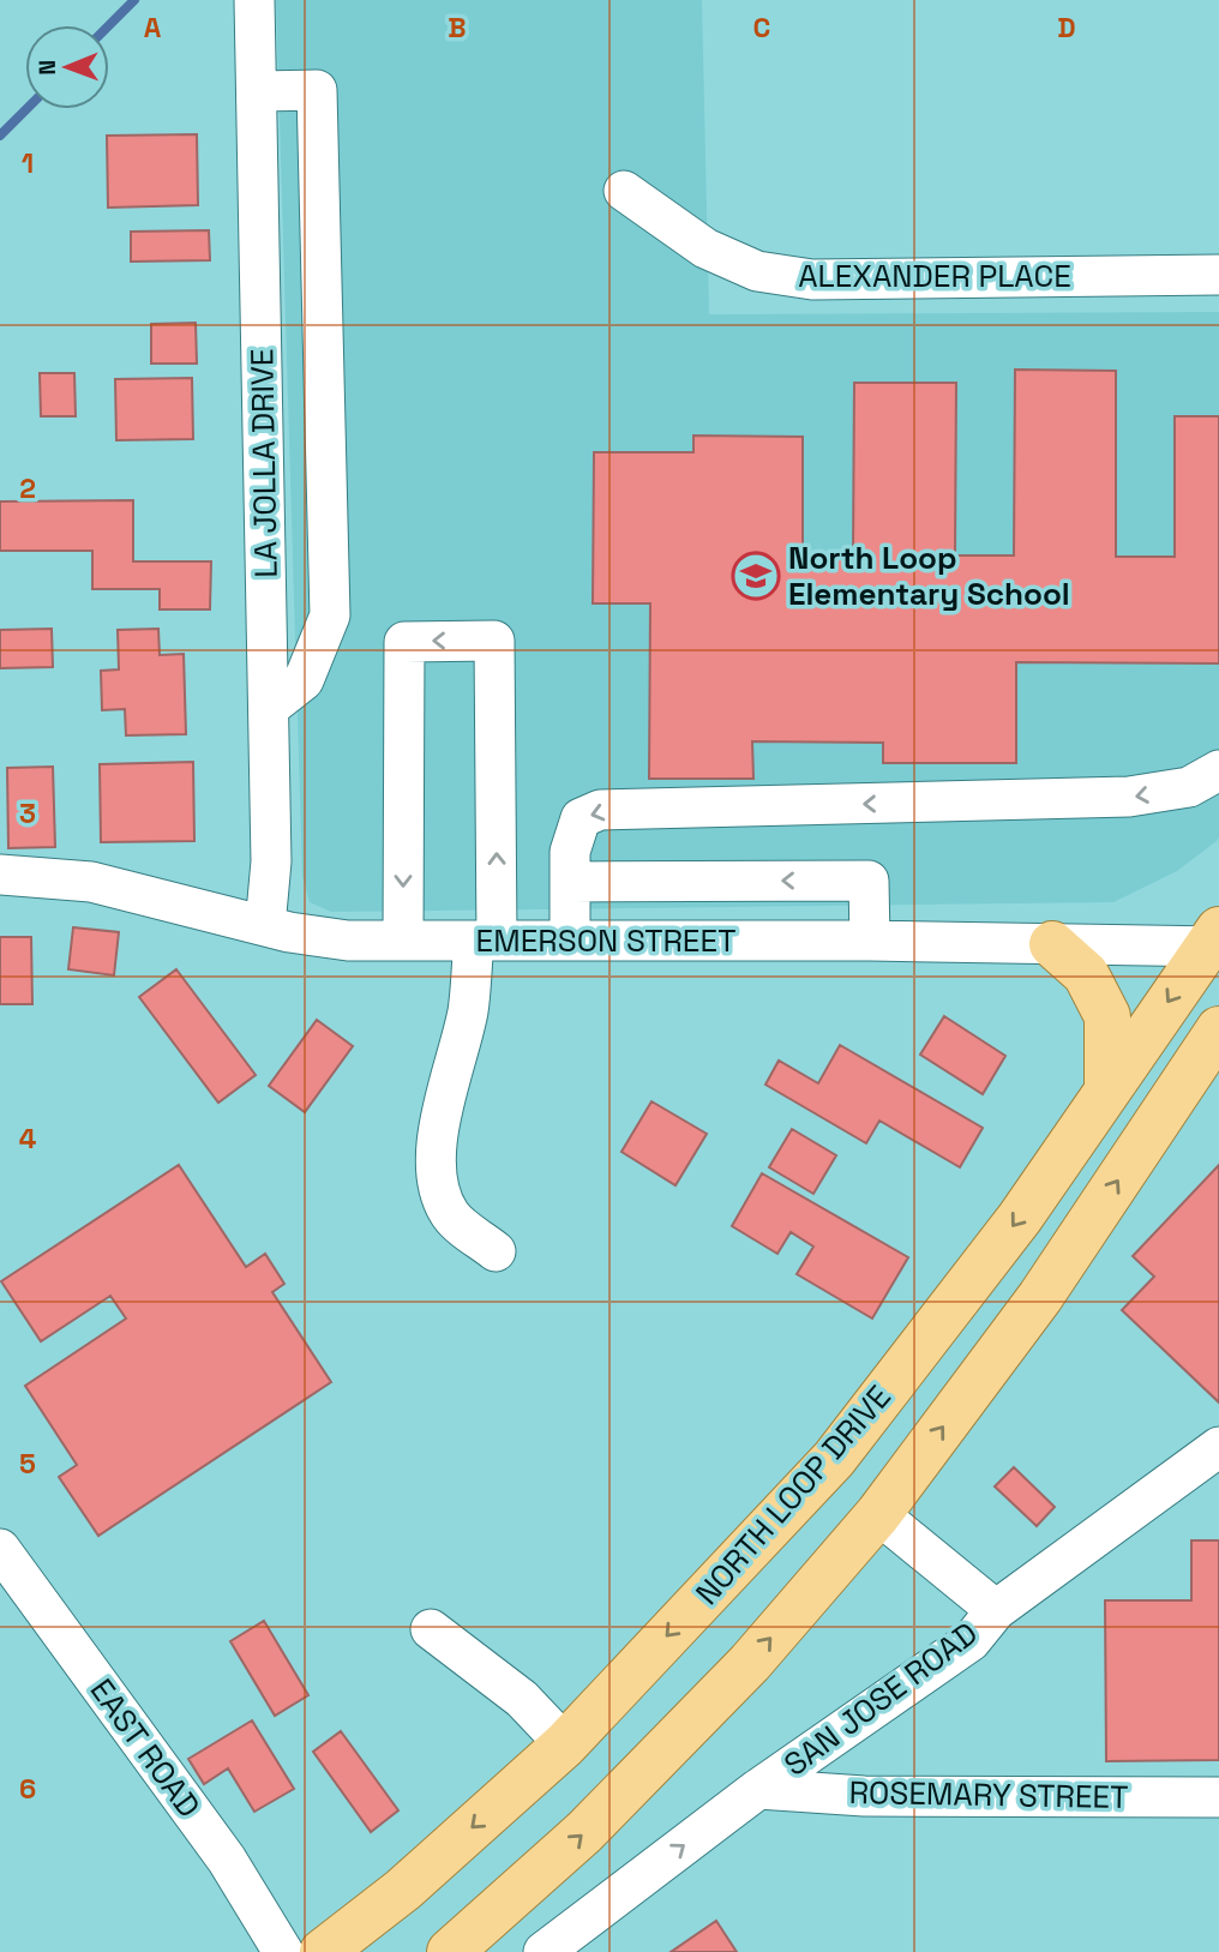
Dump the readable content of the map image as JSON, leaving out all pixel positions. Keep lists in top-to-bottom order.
{
  "streets": {
    "main road": ["NORTH LOOP DRIVE"],
    "street": [
      "ALEXANDER PLACE",
      "LA JOLLA DRIVE",
      "EMERSON STREET",
      "SAN JOSE ROAD",
      "EAST ROAD",
      "ROSEMARY STREET"
    ]
  },
  "crossings": [
    ["LA JOLLA DRIVE", "EMERSON STREET"],
    ["EMERSON STREET", "NORTH LOOP DRIVE"],
    ["SAN JOSE ROAD", "ROSEMARY STREET"]
  ],
  "places": {
    "school or university": ["North Loop Elementary School"]
  },
  "north": "left",
  "grid": {
    "columns": [
      "A",
      "B",
      "C",
      "D"
    ],
    "rows": [
      "1",
      "2",
      "3",
      "4",
      "5",
      "6"
    ]
  }
}
